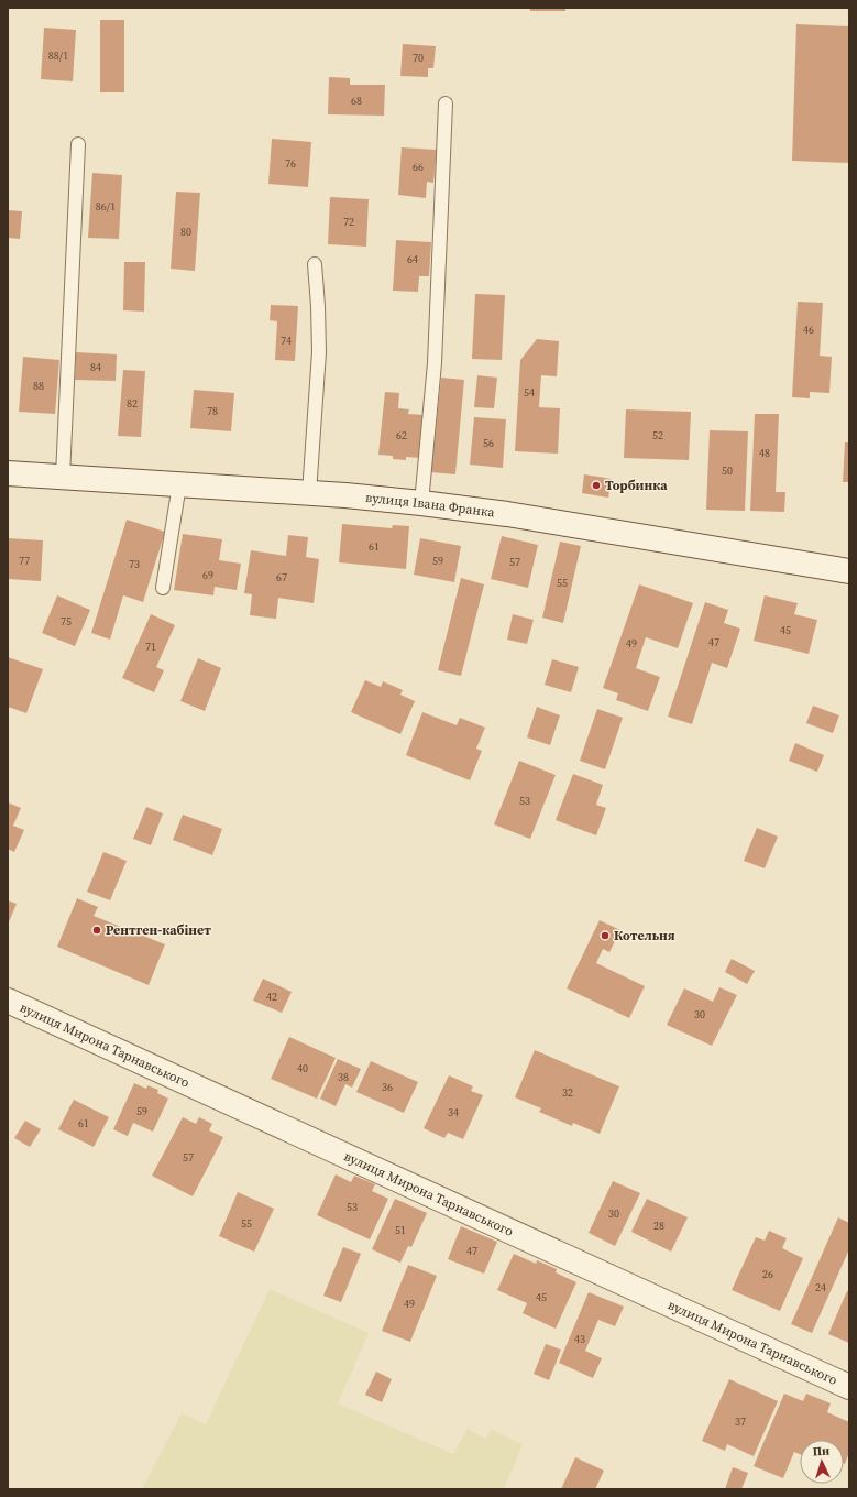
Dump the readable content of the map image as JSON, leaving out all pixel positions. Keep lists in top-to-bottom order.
{
  "streets": {
    "street": ["вулиця Івана Франка", "вулиця Мирона Тарнавського"]
  },
  "places": ["Торбинка", "Рентген-кабінет", "Котельня"],
  "house_numbers": [
    "88/1",
    "70",
    "68",
    "76",
    "66",
    "86/1",
    "72",
    "80",
    "64",
    "46",
    "74",
    "84",
    "88",
    "54",
    "82",
    "78",
    "62",
    "52",
    "56",
    "48",
    "50",
    "61",
    "77",
    "59",
    "57",
    "73",
    "69",
    "67",
    "55",
    "75",
    "45",
    "47",
    "49",
    "71",
    "53",
    "42",
    "30",
    "40",
    "38",
    "36",
    "32",
    "59",
    "34",
    "61",
    "57",
    "53",
    "30",
    "55",
    "28",
    "51",
    "47",
    "26",
    "24",
    "45",
    "49",
    "43",
    "37"
  ],
  "north": "top"
}
